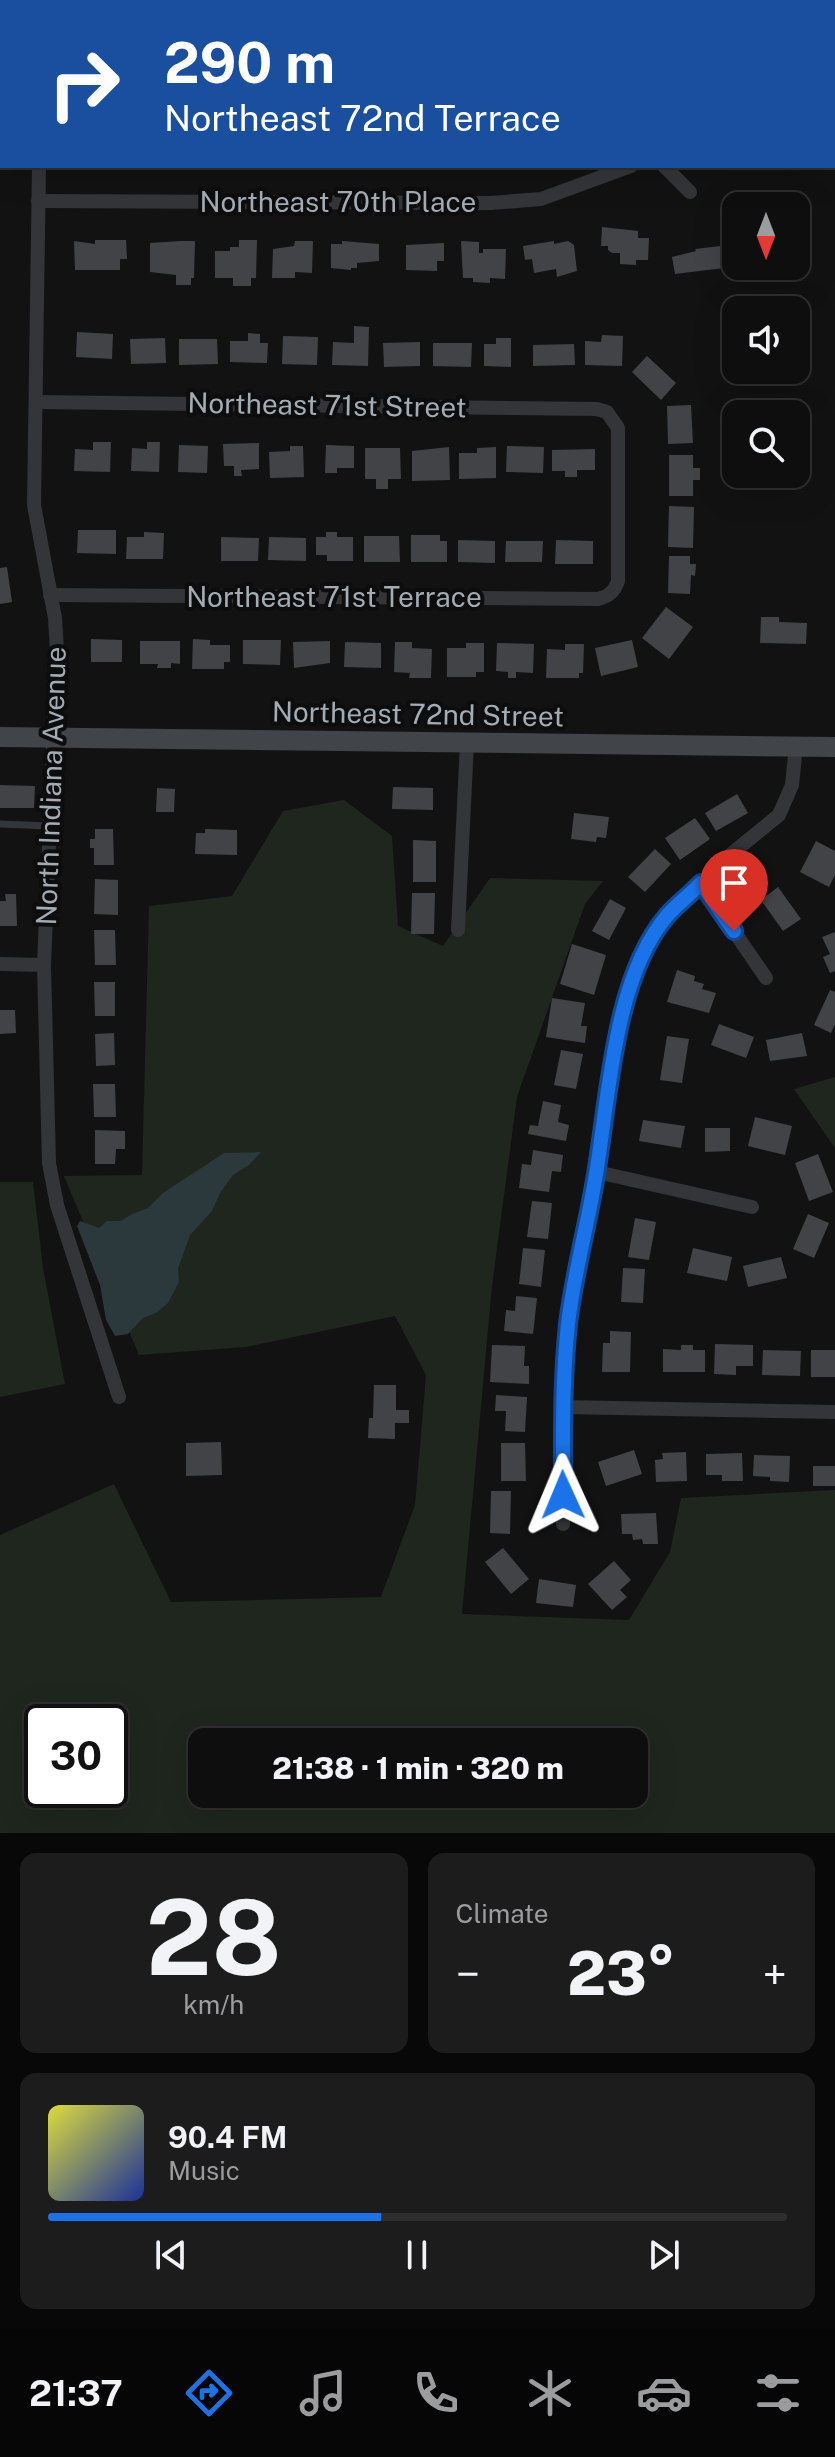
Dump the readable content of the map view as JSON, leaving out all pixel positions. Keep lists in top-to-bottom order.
{
  "streets": {
    "main road": ["Northeast 72nd Street"],
    "street": [
      "Northeast 70th Place",
      "Northeast 71st Street",
      "Northeast 71st Terrace",
      "North Indiana Avenue"
    ]
  },
  "crossings": [
    ["Northeast 70th Place", "North Indiana Avenue"],
    ["Northeast 71st Street", "Northeast 71st Terrace"],
    ["Northeast 71st Street", "North Indiana Avenue"],
    ["Northeast 71st Terrace", "North Indiana Avenue"],
    ["Northeast 72nd Street", "North Indiana Avenue"]
  ],
  "north": "bottom",
  "page": {
    "turn": ["290 m", "Northeast 72nd Terrace"],
    "limit": "30",
    "trip": "21:38 · 1 min · 320 m",
    "tile": [
      ["28", "km/h"],
      "Climate"
    ],
    "heat": ["−", "23°", "+"],
    "song": ["90.4 FM", "Music"],
    "tabs": "21:37"
  }
}
